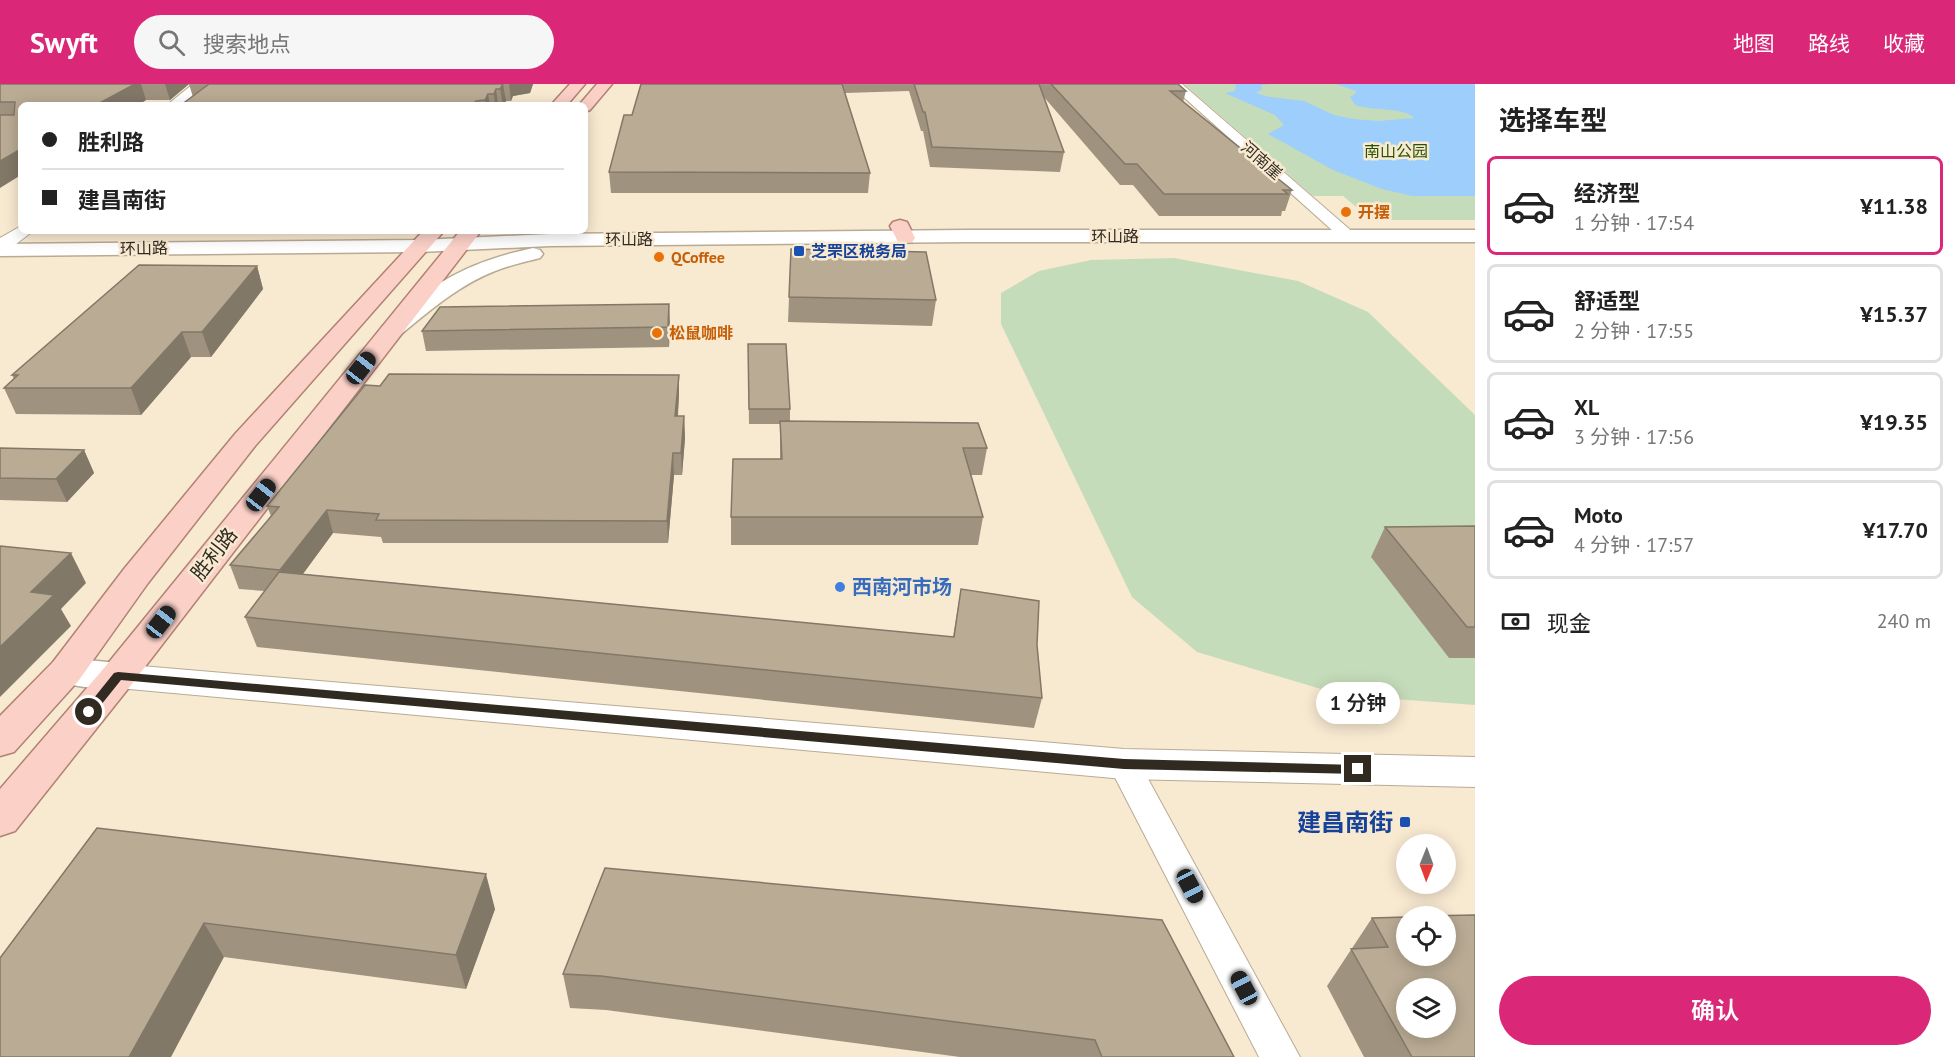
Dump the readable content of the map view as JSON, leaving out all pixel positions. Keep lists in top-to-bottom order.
{
  "streets": {
    "main road": ["环山路", "胜利路"],
    "street": ["河南崖"]
  },
  "crossings": [
    ["河南崖", "环山路"],
    ["环山路", "胜利路"]
  ],
  "parks": ["南山公园"],
  "places": {
    "other": [
      "开摆",
      "QCoffee",
      "松鼠咖啡",
      "西南河市场"
    ],
    "transit": ["芝罘区税务局", "建昌南街"]
  },
  "north": "bottom",
  "page": {
    "header": "Swyft",
    "search": "搜索地点",
    "nav": ["地图", "路线", "收藏"],
    "heading": "选择车型",
    "banner": ["胜利路", "建昌南街"],
    "list": [
      {
        "name": "经济型",
        "note": "1 分钟 · 17:54",
        "value": "¥11.38"
      },
      {
        "name": "舒适型",
        "note": "2 分钟 · 17:55",
        "value": "¥15.37"
      },
      {
        "name": "XL",
        "note": "3 分钟 · 17:56",
        "value": "¥19.35"
      },
      {
        "name": "Moto",
        "note": "4 分钟 · 17:57",
        "value": "¥17.70"
      }
    ],
    "pay": ["现金", "240 m"],
    "bubble": "1 分钟",
    "buttons": "确认"
  }
}
